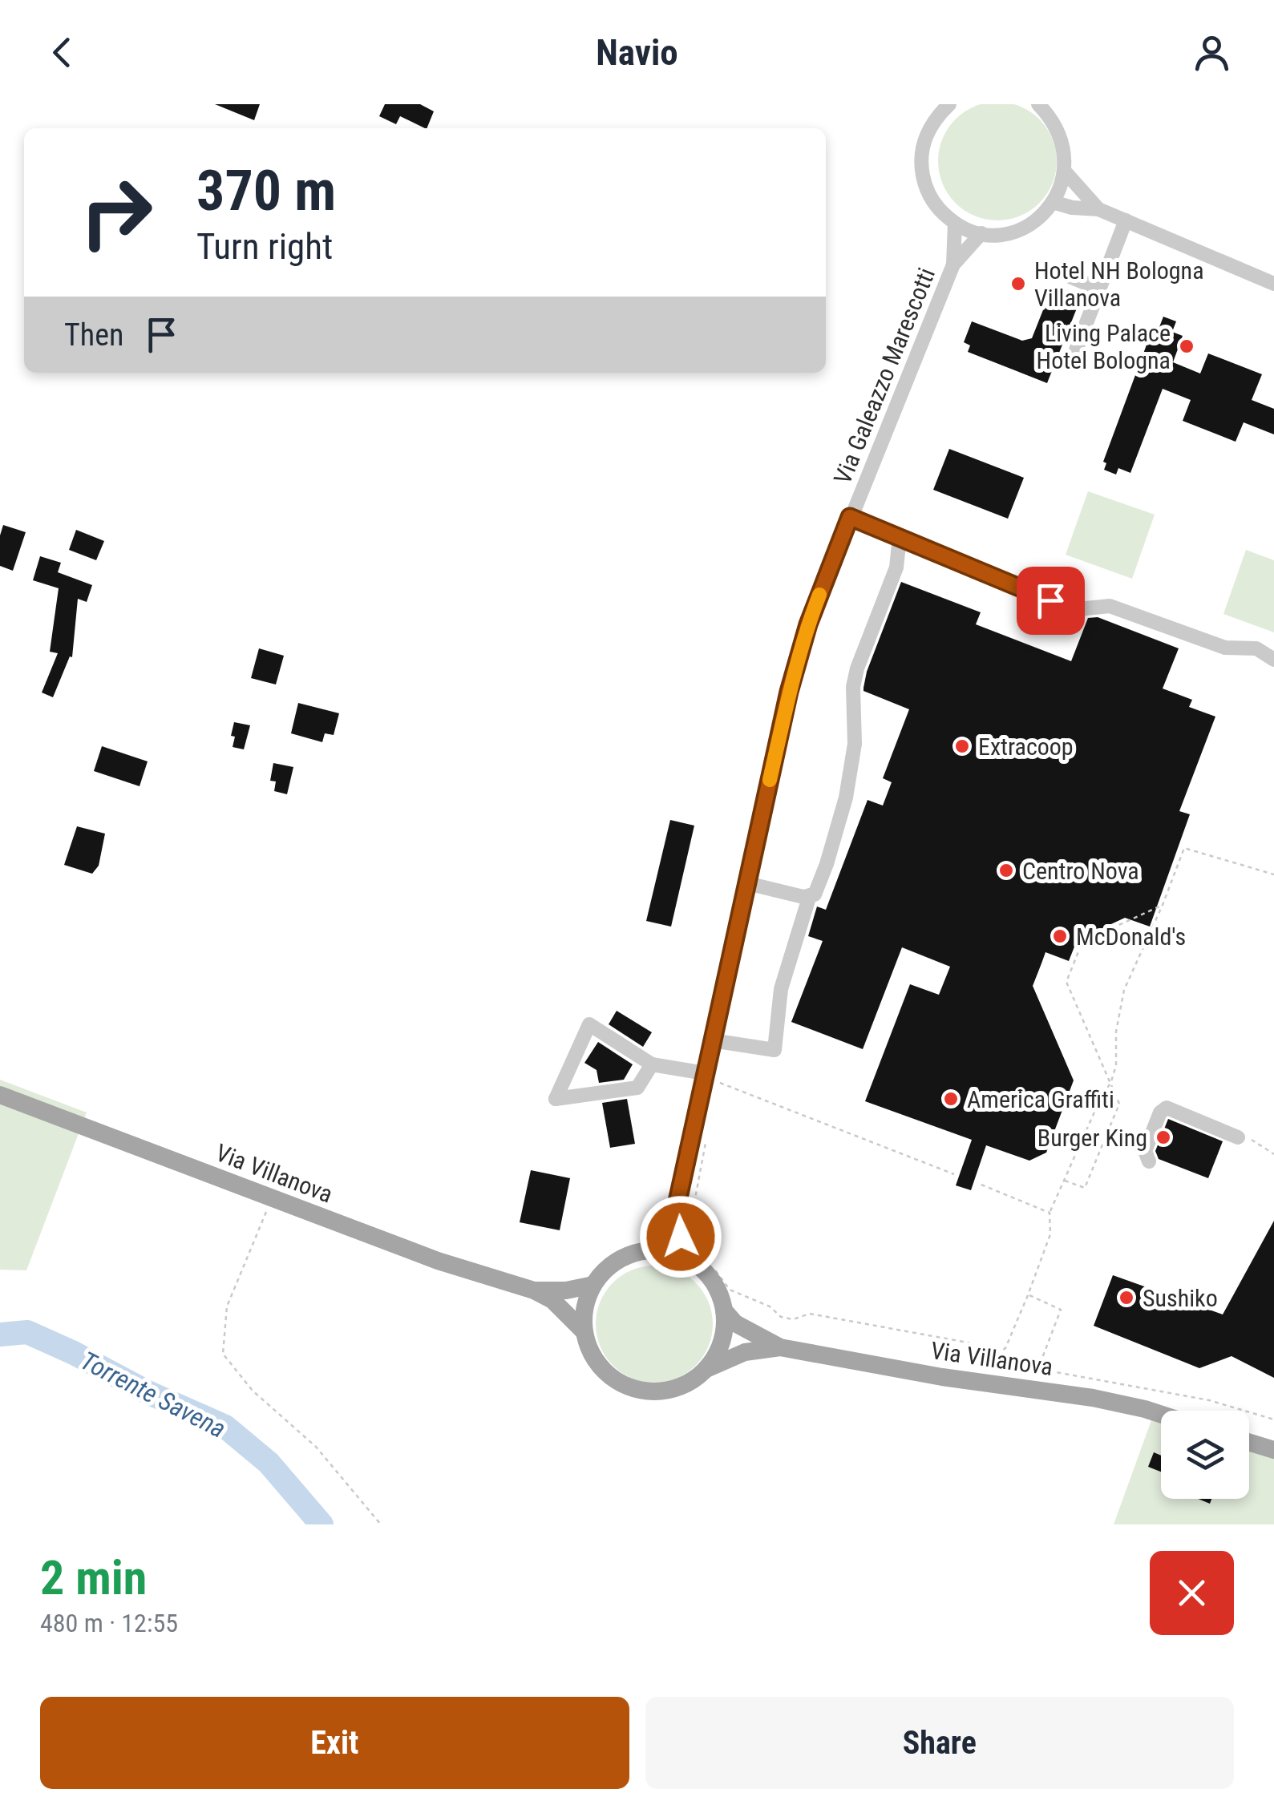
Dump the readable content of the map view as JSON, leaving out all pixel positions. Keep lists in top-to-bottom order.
{
  "streets": {
    "main road": ["Via Villanova"],
    "street": ["Via Galeazzo Marescotti"]
  },
  "crossings": [
    ["Via Galeazzo Marescotti", "Via Villanova"]
  ],
  "water": ["Torrente Savena"],
  "places": [
    "Hotel NH Bologna Villanova",
    "Living Palace Hotel Bologna",
    "Extracoop",
    "Centro Nova",
    "McDonald's",
    "America Graffiti",
    "Burger King",
    "Sushiko"
  ],
  "page": {
    "header": "Navio",
    "turn": ["370 m", "Turn right"],
    "then": "Then",
    "heading": ["2 min", "480 m · 12:55"],
    "buttons": ["Exit", "Share"]
  }
}
